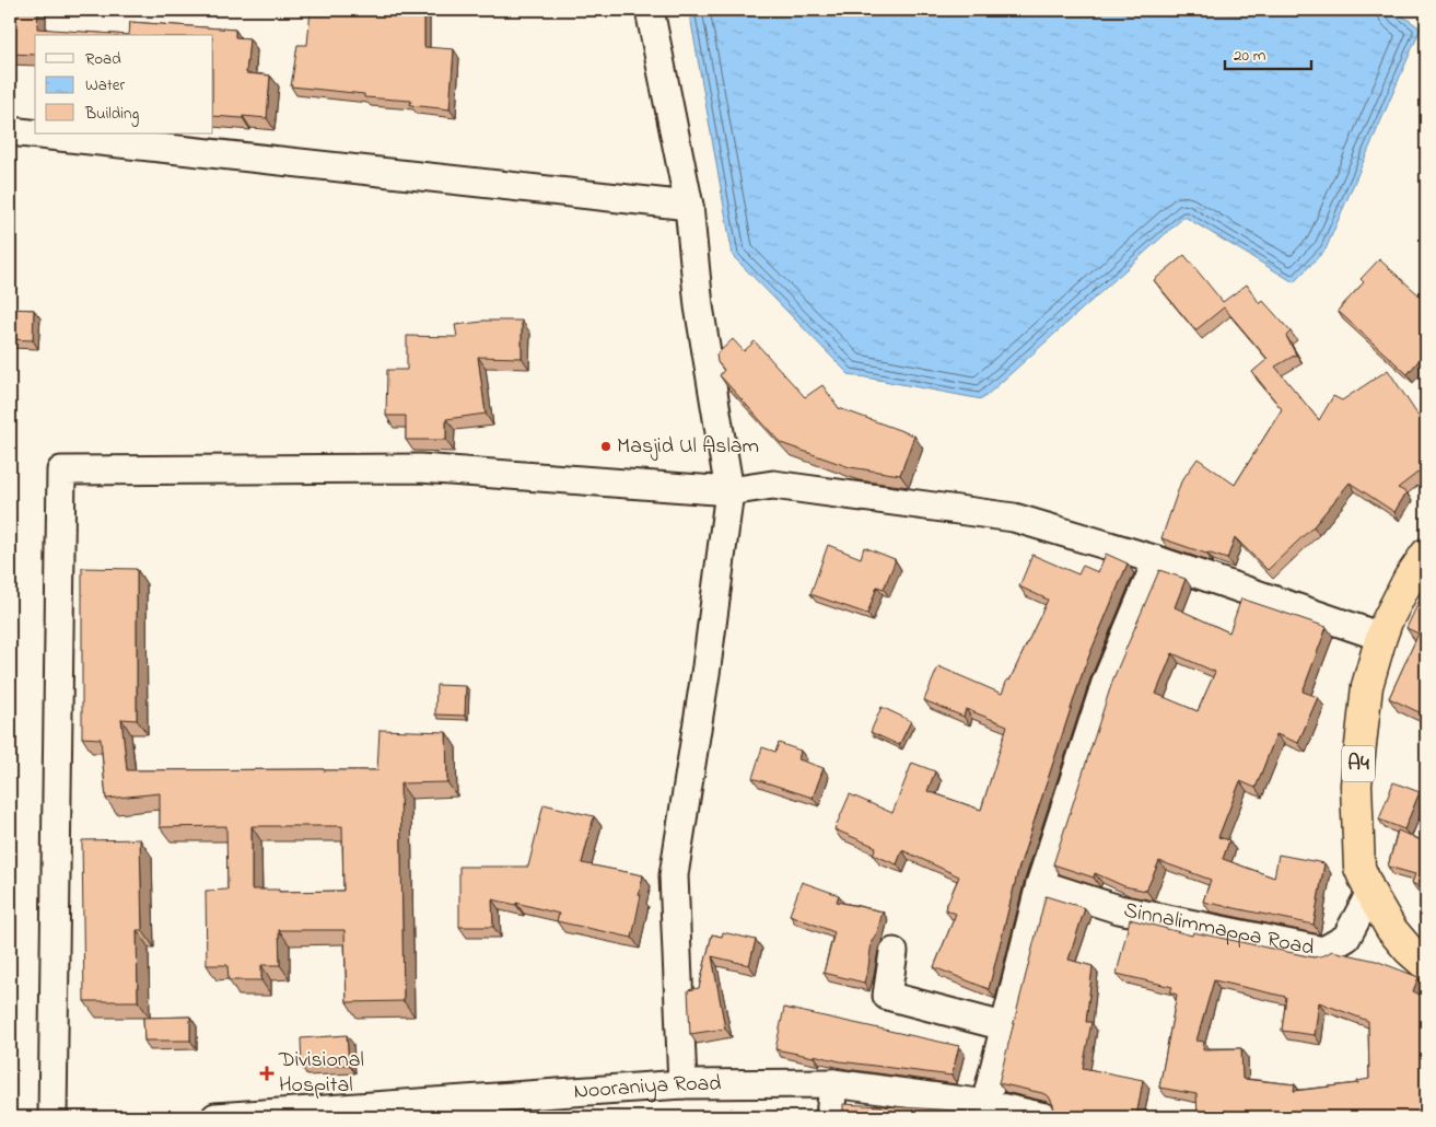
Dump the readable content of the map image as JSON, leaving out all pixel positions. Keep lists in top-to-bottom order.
{
  "streets": {
    "highway": ["A4"],
    "street": ["Sinnalimmappa Road", "Nooraniya Road"]
  },
  "crossings": [
    ["A4", "Sinnalimmappa Road"]
  ],
  "places": {
    "other": ["Masjid Ul Aslam"],
    "health": ["Divisional Hospital"]
  },
  "legend": ["Road", "Water", "Building"],
  "scale_bar": "20 m"
}
